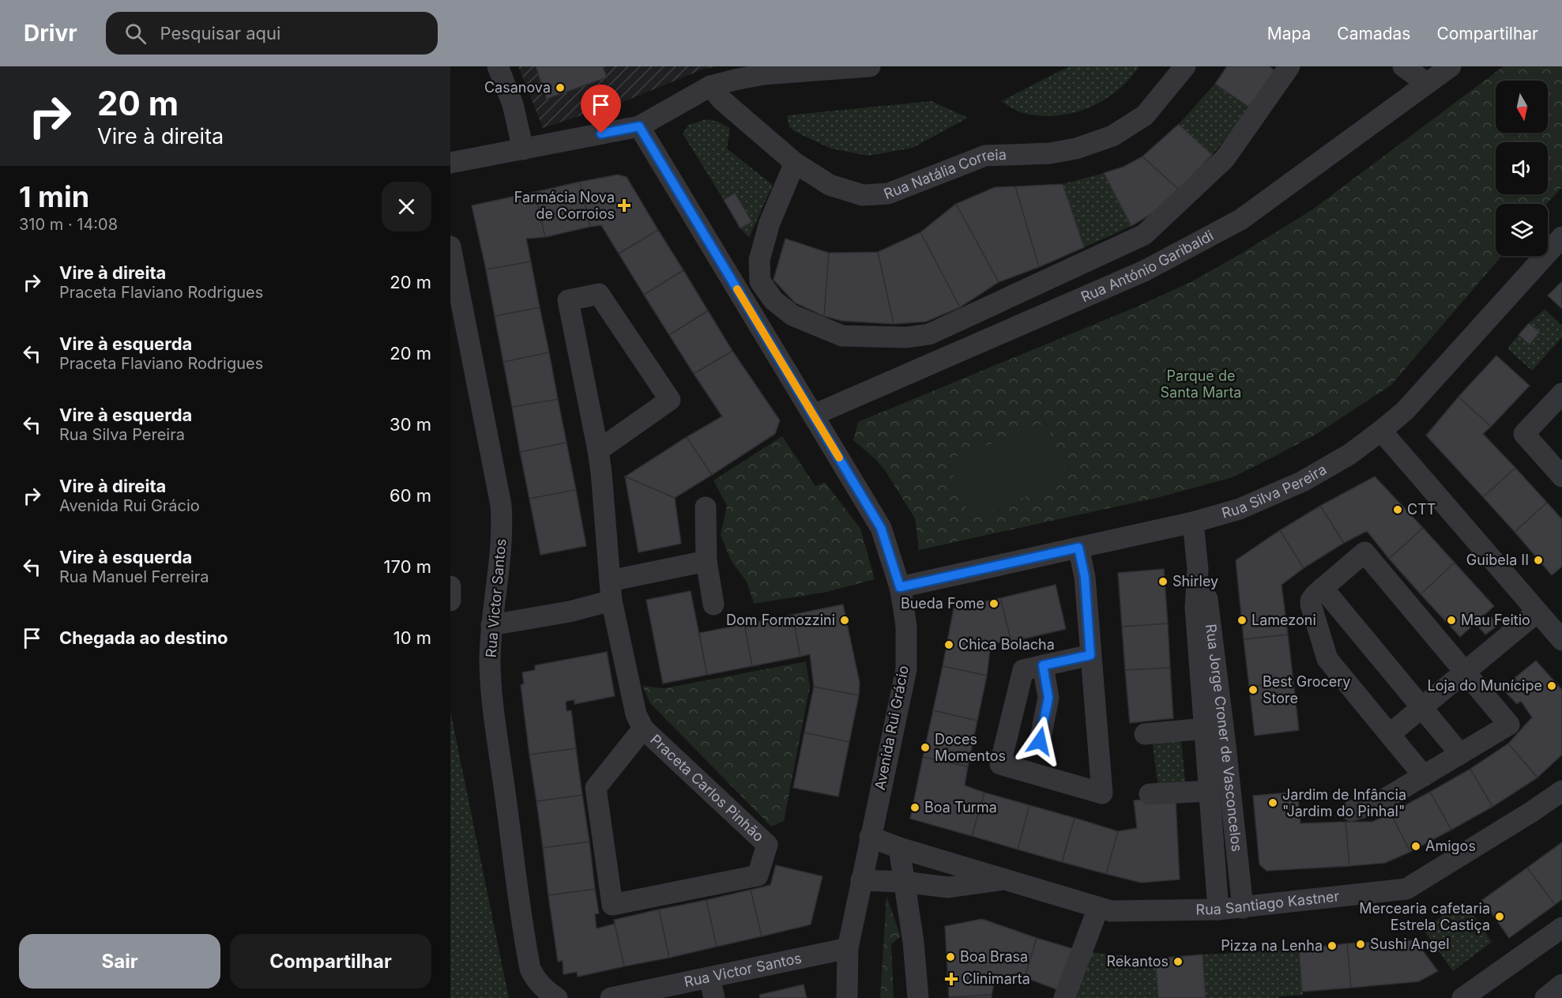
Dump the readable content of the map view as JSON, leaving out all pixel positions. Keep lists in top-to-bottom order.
{
  "streets": {
    "street": [
      "Rua Natália Correia",
      "Rua António Garibaldi",
      "Rua Silva Pereira",
      "Rua Victor Santos",
      "Avenida Rui Grácio",
      "Rua Jorge Croner de Vasconcelos",
      "Praceta Carlos Pinhão",
      "Rua Santiago Kastner"
    ]
  },
  "crossings": [
    ["Rua António Garibaldi", "Avenida Rui Grácio"],
    ["Rua Silva Pereira", "Avenida Rui Grácio"],
    ["Rua Silva Pereira", "Rua Jorge Croner de Vasconcelos"],
    ["Rua Victor Santos", "Avenida Rui Grácio"],
    ["Avenida Rui Grácio", "Rua Santiago Kastner"],
    ["Rua Jorge Croner de Vasconcelos", "Rua Santiago Kastner"]
  ],
  "parks": ["Parque de Santa Marta"],
  "places": {
    "other": [
      "Casanova",
      "CTT",
      "Guibela II",
      "Shirley",
      "Bueda Fome",
      "Dom Formozzini",
      "Lamezoni",
      "Mau Feitio",
      "Chica Bolacha",
      "Loja do Munícipe",
      "Best Grocery Store",
      "Doces Momentos",
      "Jardim de Infância \"Jardim do Pinhal\"",
      "Boa Turma",
      "Amigos",
      "Mercearia cafetaria Estrela Castiça",
      "Sushi Angel",
      "Pizza na Lenha",
      "Boa Brasa",
      "Rekantos"
    ],
    "health": ["Farmácia Nova de Corroios", "Clinimarta"]
  },
  "north": "bottom",
  "page": {
    "header": "Drivr",
    "search": "Pesquisar aqui",
    "nav": ["Mapa", "Camadas", "Compartilhar"],
    "turn": ["20 m", "Vire à direita"],
    "heading": ["1 min", "310 m · 14:08"],
    "list": [
      {
        "name": "Vire à direita",
        "note": "Praceta Flaviano Rodrigues",
        "value": "20 m"
      },
      {
        "name": "Vire à esquerda",
        "note": "Praceta Flaviano Rodrigues",
        "value": "20 m"
      },
      {
        "name": "Vire à esquerda",
        "note": "Rua Silva Pereira",
        "value": "30 m"
      },
      {
        "name": "Vire à direita",
        "note": "Avenida Rui Grácio",
        "value": "60 m"
      },
      {
        "name": "Vire à esquerda",
        "note": "Rua Manuel Ferreira",
        "value": "170 m"
      },
      {
        "name": "Chegada ao destino",
        "value": "10 m"
      }
    ],
    "buttons": ["Sair", "Compartilhar"]
  }
}
